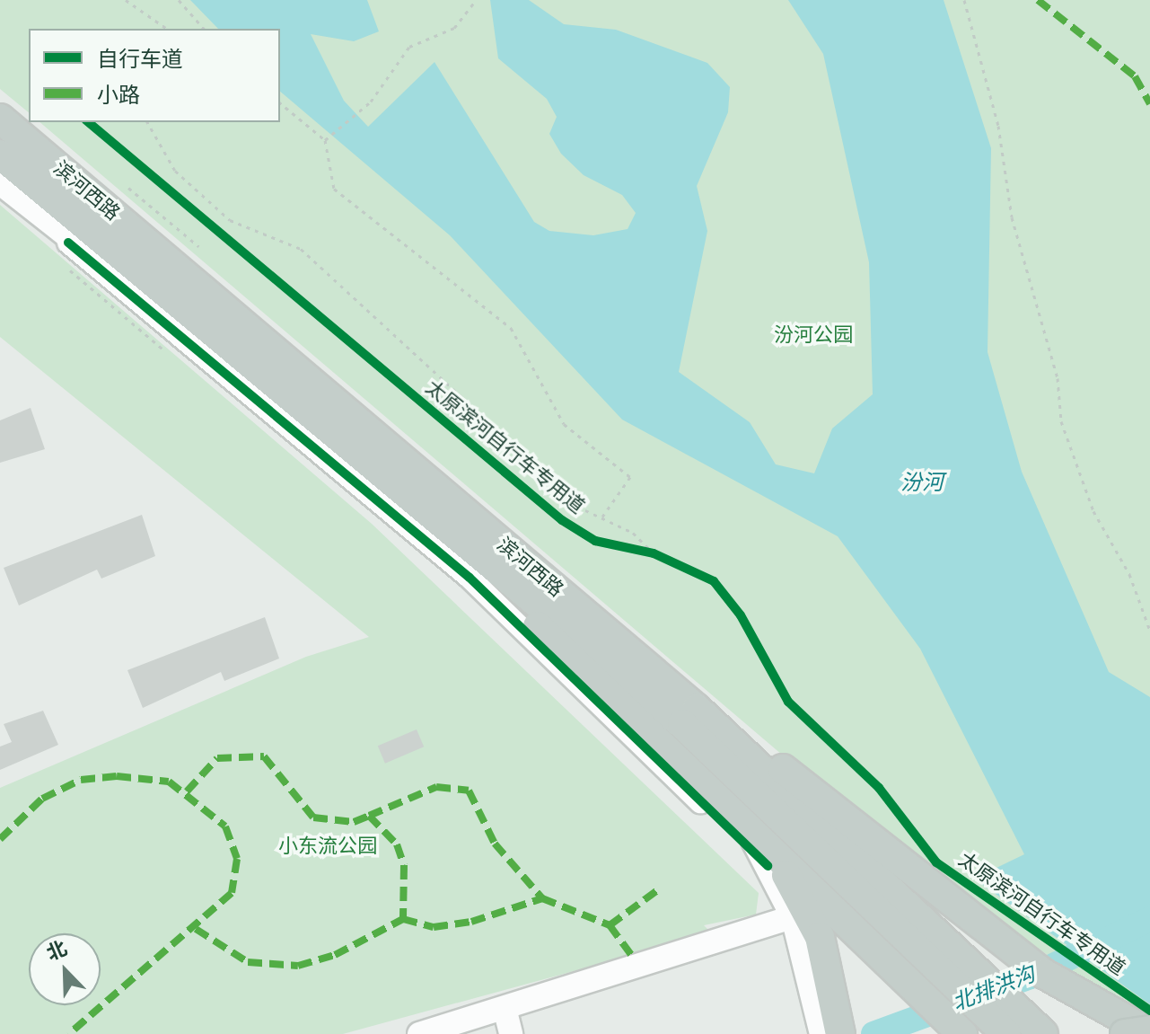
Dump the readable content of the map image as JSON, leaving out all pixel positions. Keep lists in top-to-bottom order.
{
  "streets": {
    "highway": ["滨河西路"],
    "cycle path": ["太原滨河自行车专用道"]
  },
  "water": ["汾河", "北排洪沟"],
  "parks": ["汾河公园", "小东流公园"],
  "legend": ["自行车道", "小路"],
  "north": "top left"
}
